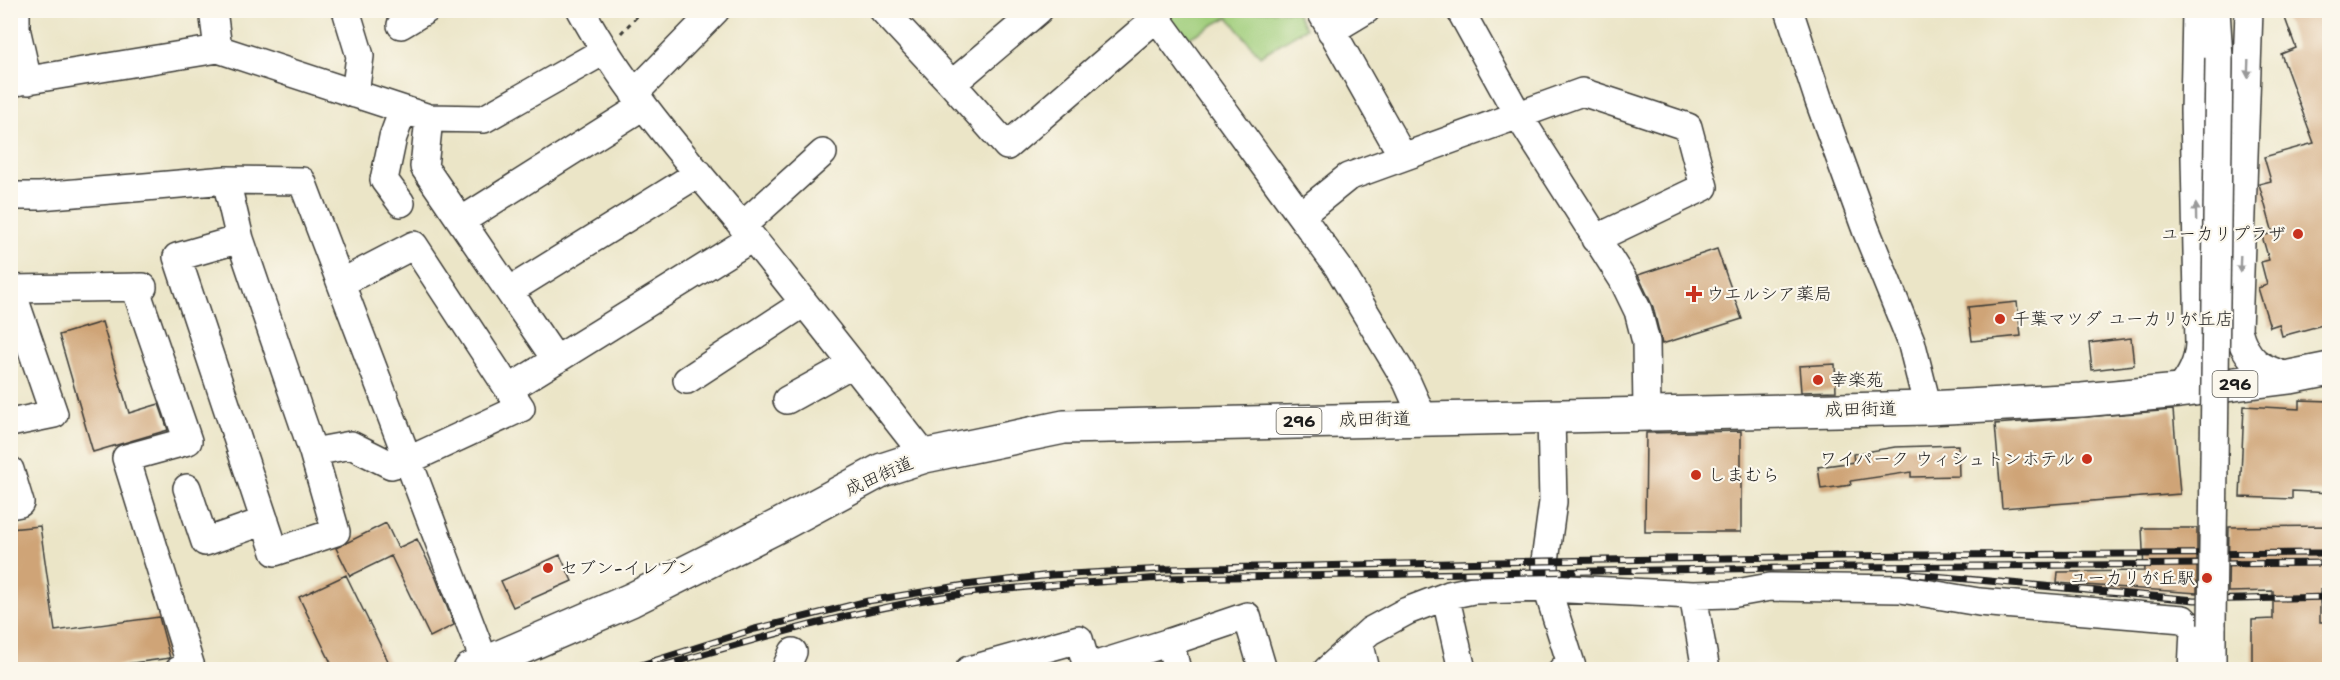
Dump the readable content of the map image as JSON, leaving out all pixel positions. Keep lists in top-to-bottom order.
{
  "streets": {
    "highway": ["296", "成田街道"]
  },
  "places": {
    "other": [
      "ユーカリプラザ",
      "千葉マツダ ユーカリが丘店",
      "幸楽苑",
      "ワイパーク ウィシュトンホテル",
      "しまむら",
      "セブン-イレブン",
      "ユーカリが丘駅"
    ],
    "health": ["ウエルシア薬局"]
  }
}
